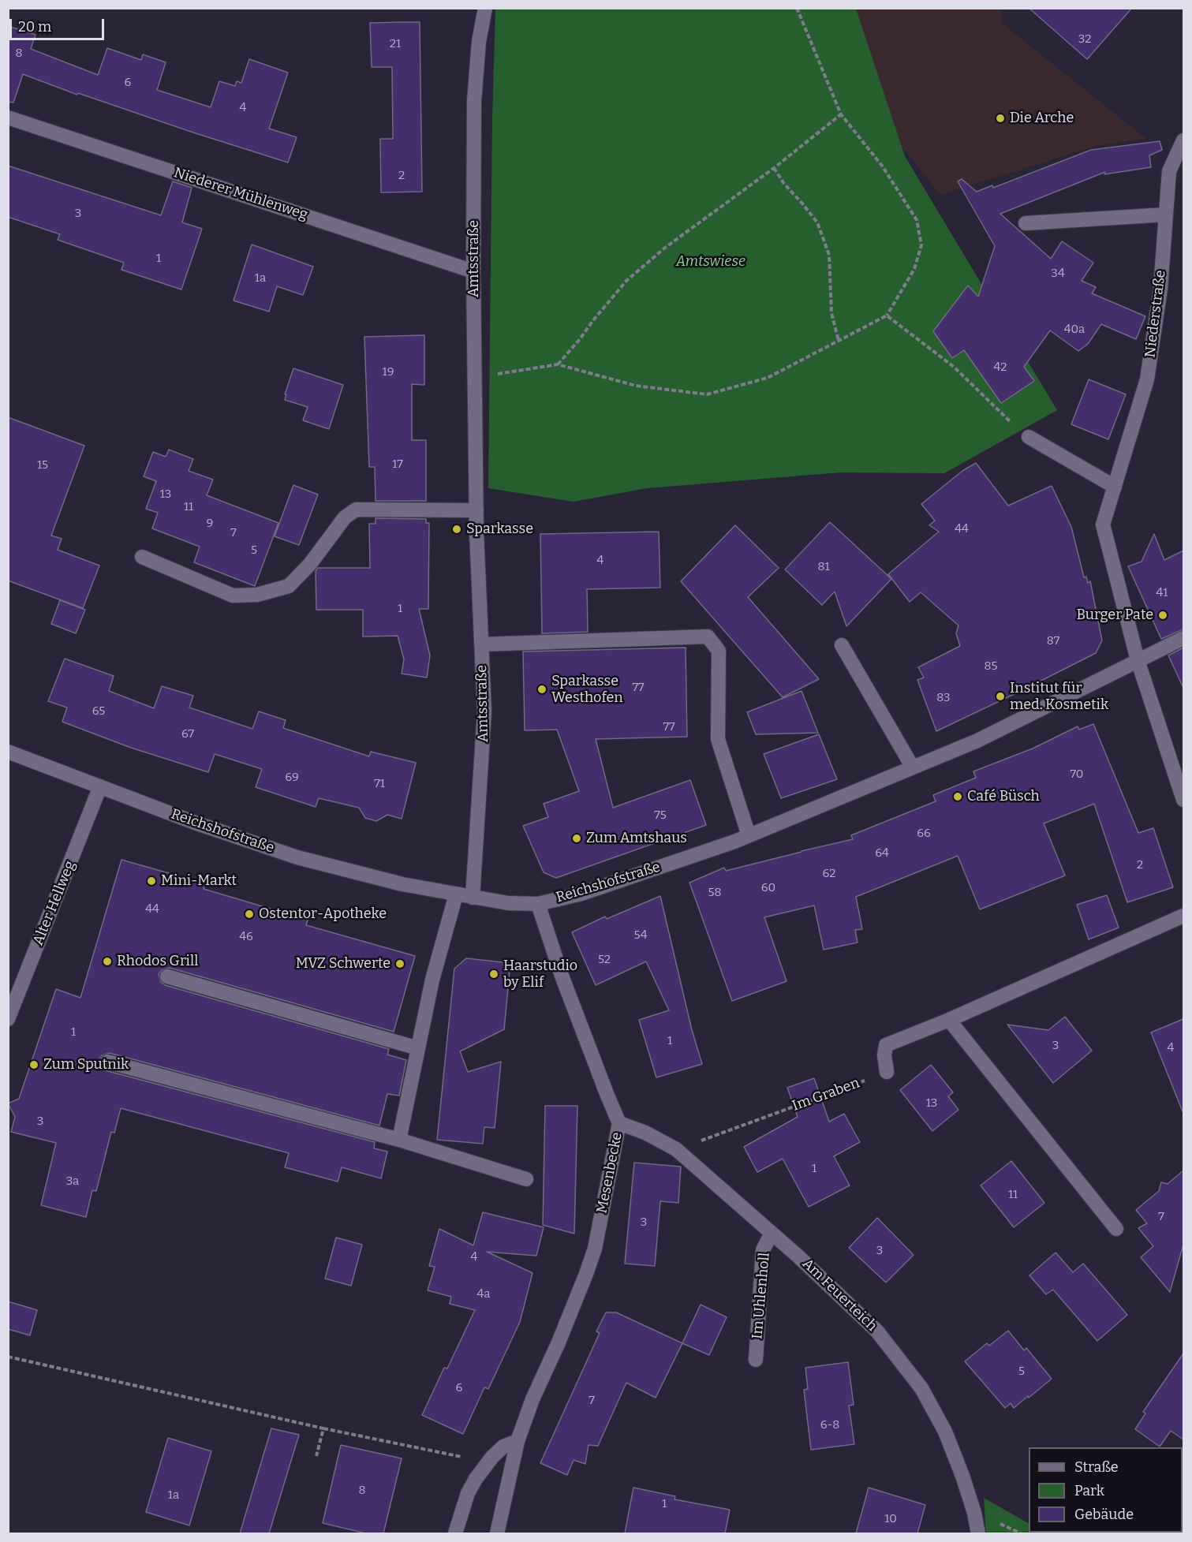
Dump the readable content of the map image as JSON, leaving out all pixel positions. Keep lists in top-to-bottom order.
{
  "streets": {
    "street": [
      "Niederer Mühlenweg",
      "Amtsstraße",
      "Niederstraße",
      "Reichshofstraße",
      "Alter Hellweg",
      "Mesenbecke",
      "Am Feuerteich",
      "Im Uhlenholl"
    ],
    "path": ["Im Graben"]
  },
  "crossings": [
    ["Niederer Mühlenweg", "Amtsstraße"],
    ["Amtsstraße", "Reichshofstraße"],
    ["Niederstraße", "Reichshofstraße"],
    ["Reichshofstraße", "Alter Hellweg"],
    ["Reichshofstraße", "Mesenbecke"],
    ["Im Graben", "Am Feuerteich"],
    ["Mesenbecke", "Am Feuerteich"],
    ["Am Feuerteich", "Im Uhlenholl"]
  ],
  "parks": ["Amtswiese"],
  "places": [
    "Die Arche",
    "Sparkasse",
    "Burger Pate",
    "Sparkasse Westhofen",
    "Institut für med. Kosmetik",
    "Café Büsch",
    "Zum Amtshaus",
    "Mini-Markt",
    "Ostentor-Apotheke",
    "Rhodos Grill",
    "MVZ Schwerte",
    "Haarstudio by Elif",
    "Zum Sputnik"
  ],
  "house_numbers": [
    "32",
    "21",
    "8",
    "6",
    "4",
    "2",
    "3",
    "1",
    "34",
    "1a",
    "40a",
    "42",
    "19",
    "17",
    "15",
    "13",
    "11",
    "9",
    "44",
    "7",
    "5",
    "4",
    "81",
    "41",
    "1",
    "87",
    "85",
    "77",
    "83",
    "65",
    "77",
    "67",
    "70",
    "69",
    "71",
    "75",
    "66",
    "64",
    "2",
    "62",
    "60",
    "58",
    "44",
    "54",
    "46",
    "52",
    "1",
    "1",
    "3",
    "4",
    "13",
    "3",
    "1",
    "3a",
    "11",
    "7",
    "3",
    "3",
    "4",
    "4a",
    "5",
    "6",
    "7",
    "6-8",
    "8",
    "1a",
    "1",
    "10"
  ],
  "legend": ["Straße", "Park", "Gebäude"],
  "scale_bar": "20 m"
}
